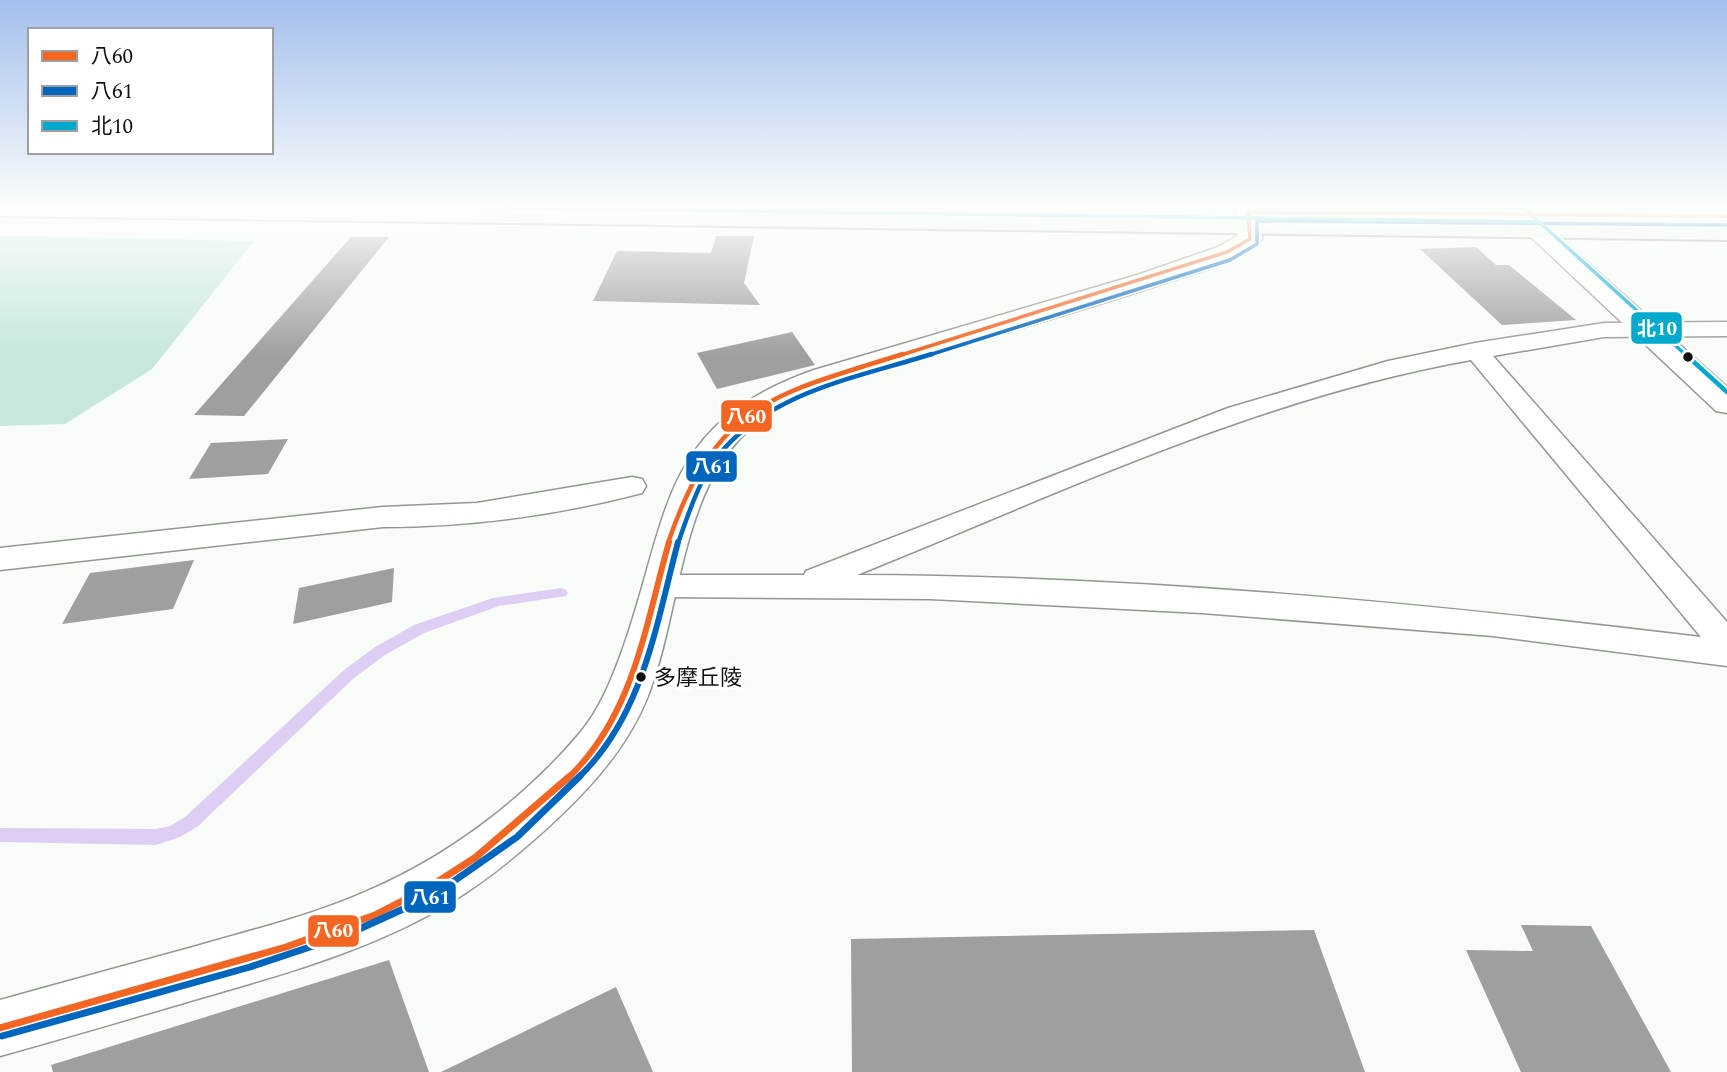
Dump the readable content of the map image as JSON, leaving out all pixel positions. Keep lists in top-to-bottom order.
{
  "places": ["多摩丘陵"],
  "lines": ["transit line 八60", "transit line 八61", "transit line 北10"],
  "legend": ["八60", "八61", "北10"]
}
